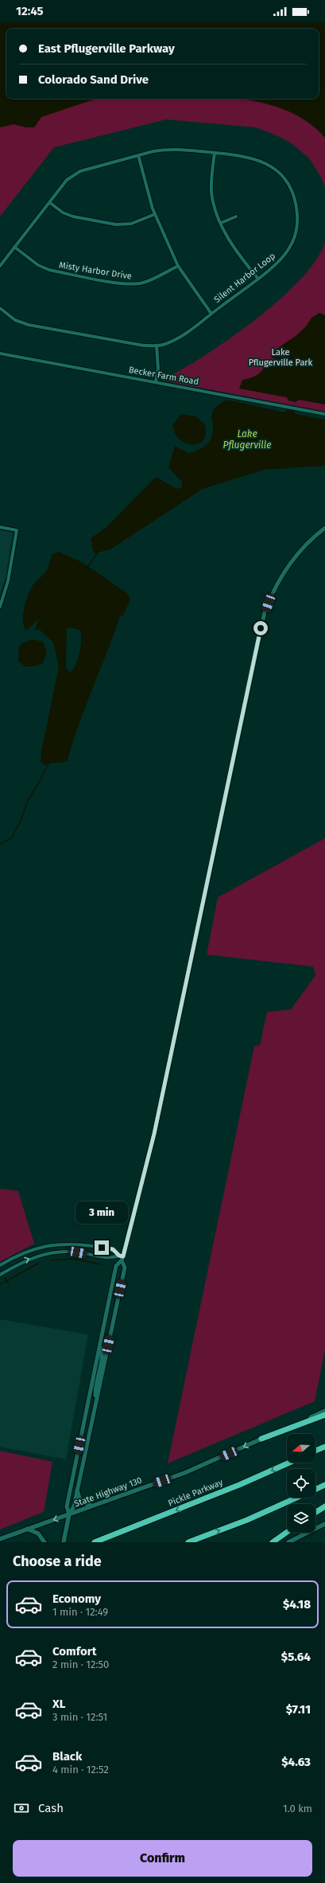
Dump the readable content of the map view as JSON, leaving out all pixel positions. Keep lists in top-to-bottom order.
{
  "streets": {
    "highway": ["Pickle Parkway"],
    "main road": ["State Highway 130"],
    "street": ["Misty Harbor Drive", "Silent Harbor Loop", "Becker Farm Road"]
  },
  "crossings": [
    ["Misty Harbor Drive", "Silent Harbor Loop"]
  ],
  "one_way": ["State Highway 130"],
  "water": ["Lake Pflugerville"],
  "parks": ["Lake Pflugerville Park"],
  "north": "left",
  "page": {
    "status": "12:45",
    "banner": ["East Pflugerville Parkway", "Colorado Sand Drive"],
    "bubble": "3 min",
    "heading": "Choose a ride",
    "list": [
      {
        "name": "Economy",
        "note": "1 min · 12:49",
        "value": "$4.18"
      },
      {
        "name": "Comfort",
        "note": "2 min · 12:50",
        "value": "$5.64"
      },
      {
        "name": "XL",
        "note": "3 min · 12:51",
        "value": "$7.11"
      },
      {
        "name": "Black",
        "note": "4 min · 12:52",
        "value": "$4.63"
      }
    ],
    "pay": ["Cash", "1.0 km"],
    "buttons": "Confirm"
  }
}
